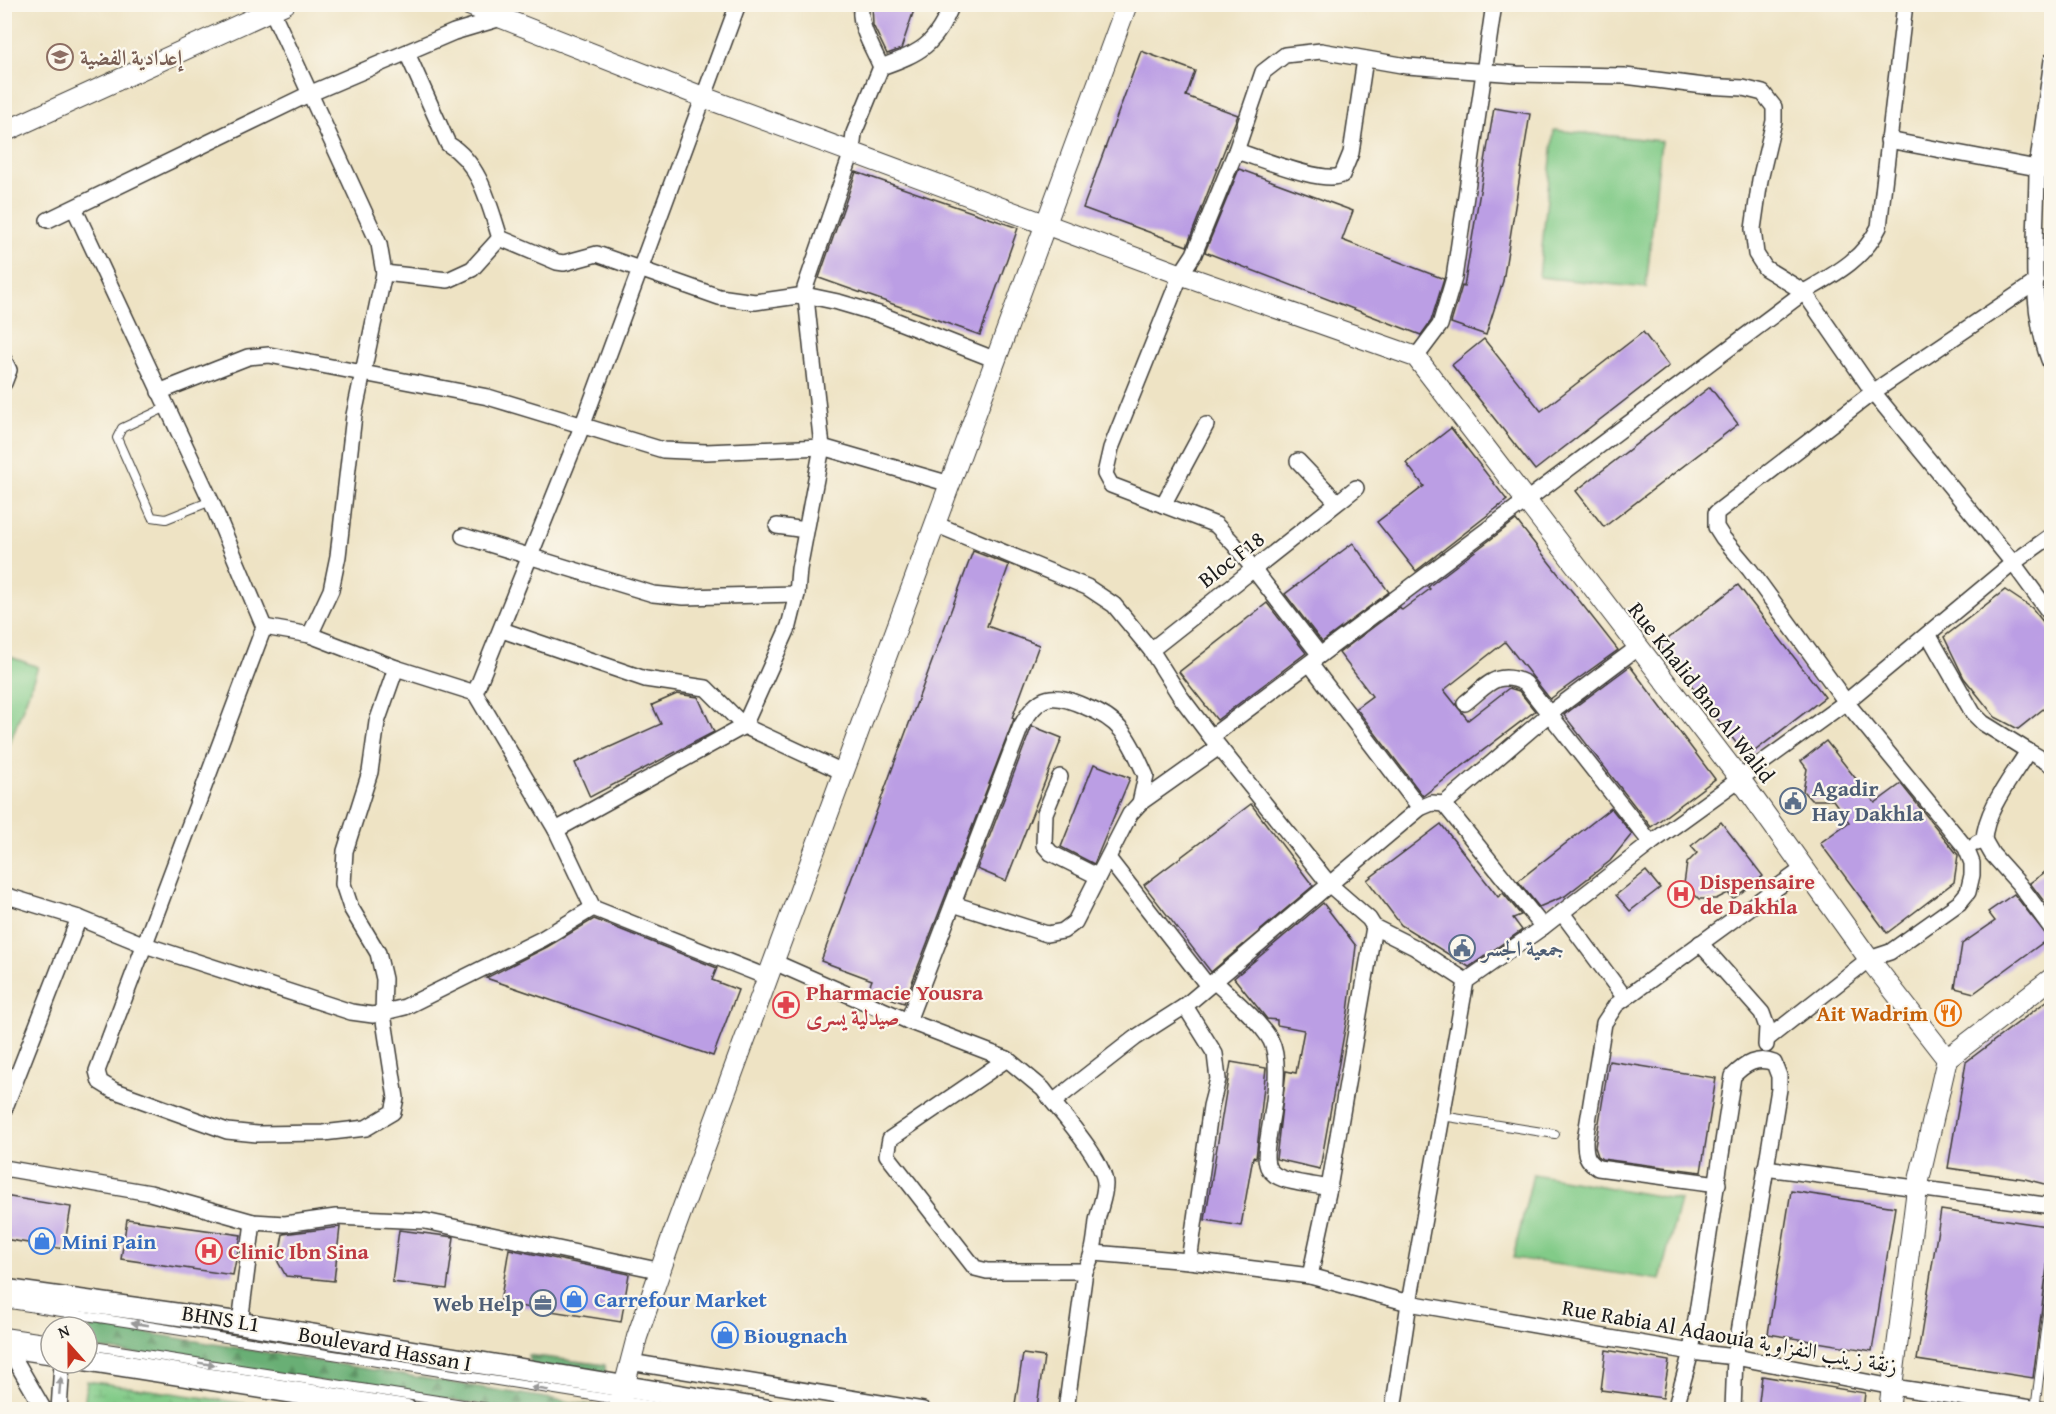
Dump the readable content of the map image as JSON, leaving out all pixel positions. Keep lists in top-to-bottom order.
{
  "streets": {
    "main road": ["Boulevard Hassan I"],
    "street": ["Bloc F18", "Rue Khalid Bno Al Walid", "Rue Rabia Al Adaouia زنقة زينب النفزاوية"],
    "lane": ["BHNS L1"]
  },
  "crossings": [
    ["BHNS L1", "Boulevard Hassan I"]
  ],
  "places": {
    "school or university": ["إعدادية الفضية"],
    "public building": ["Agadir Hay Dakhla", "جمعية الجسر"],
    "hospital": ["Dispensaire de Dakhla", "Clinic Ibn Sina"],
    "pharmacy": ["Pharmacie Yousra صيدلية يسرى"],
    "restaurant": ["Ait Wadrim"],
    "shop": ["Mini Pain", "Carrefour Market", "Biougnach"],
    "office": ["Web Help"]
  },
  "north": "top"
}
